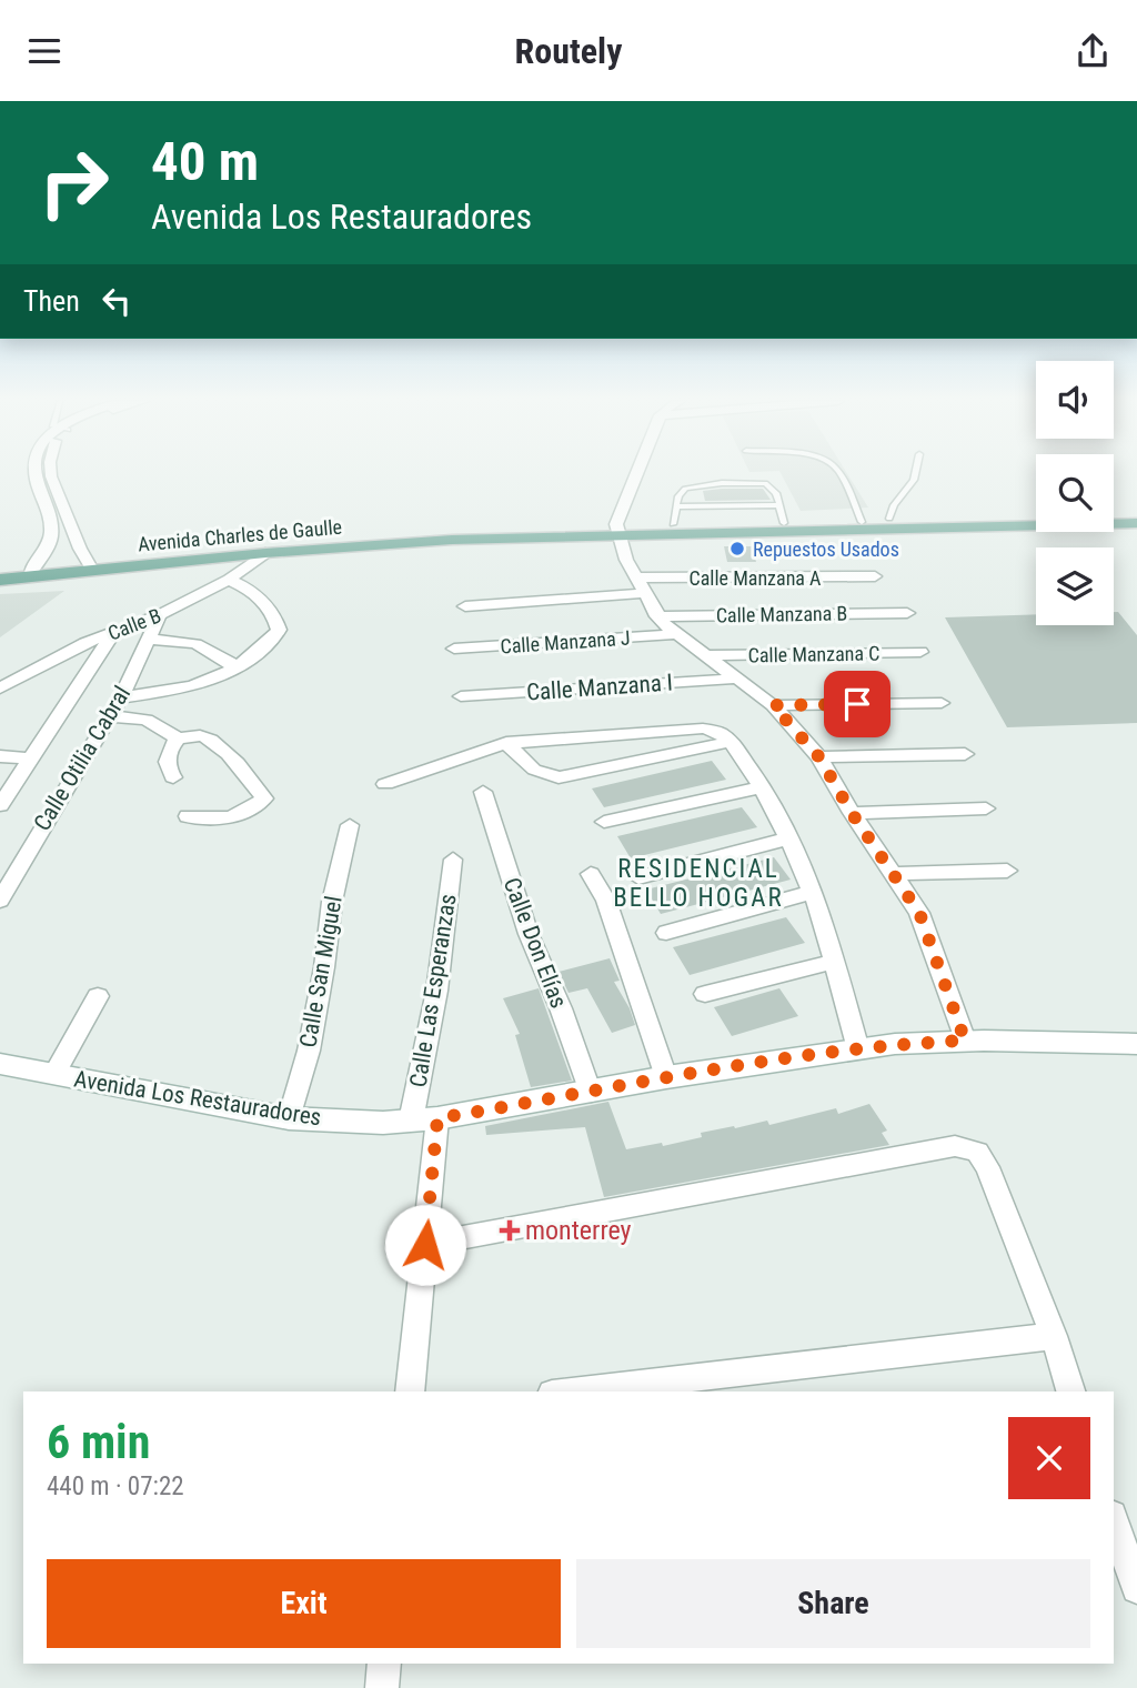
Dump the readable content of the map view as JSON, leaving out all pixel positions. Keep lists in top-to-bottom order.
{
  "streets": {
    "main road": ["Avenida Charles de Gaulle"],
    "street": [
      "Calle Manzana A",
      "Calle Manzana B",
      "Calle B",
      "Calle Manzana J",
      "Calle Manzana C",
      "Calle Manzana I",
      "Calle Otilia Cabral",
      "Calle Don Elías",
      "Calle San Miguel",
      "Calle Las Esperanzas",
      "Avenida Los Restauradores"
    ]
  },
  "crossings": [
    ["Avenida Charles de Gaulle", "Calle B"],
    ["Calle B", "Calle Otilia Cabral"],
    ["Calle Don Elías", "Avenida Los Restauradores"],
    ["Calle San Miguel", "Avenida Los Restauradores"],
    ["Calle Las Esperanzas", "Avenida Los Restauradores"]
  ],
  "districts": ["RESIDENCIAL BELLO HOGAR"],
  "places": {
    "other": ["Repuestos Usados"],
    "health": ["monterrey"]
  },
  "page": {
    "header": "Routely",
    "turn": ["40 m", "Avenida Los Restauradores"],
    "then": "Then",
    "heading": ["6 min", "440 m · 07:22"],
    "buttons": ["Exit", "Share"]
  }
}
